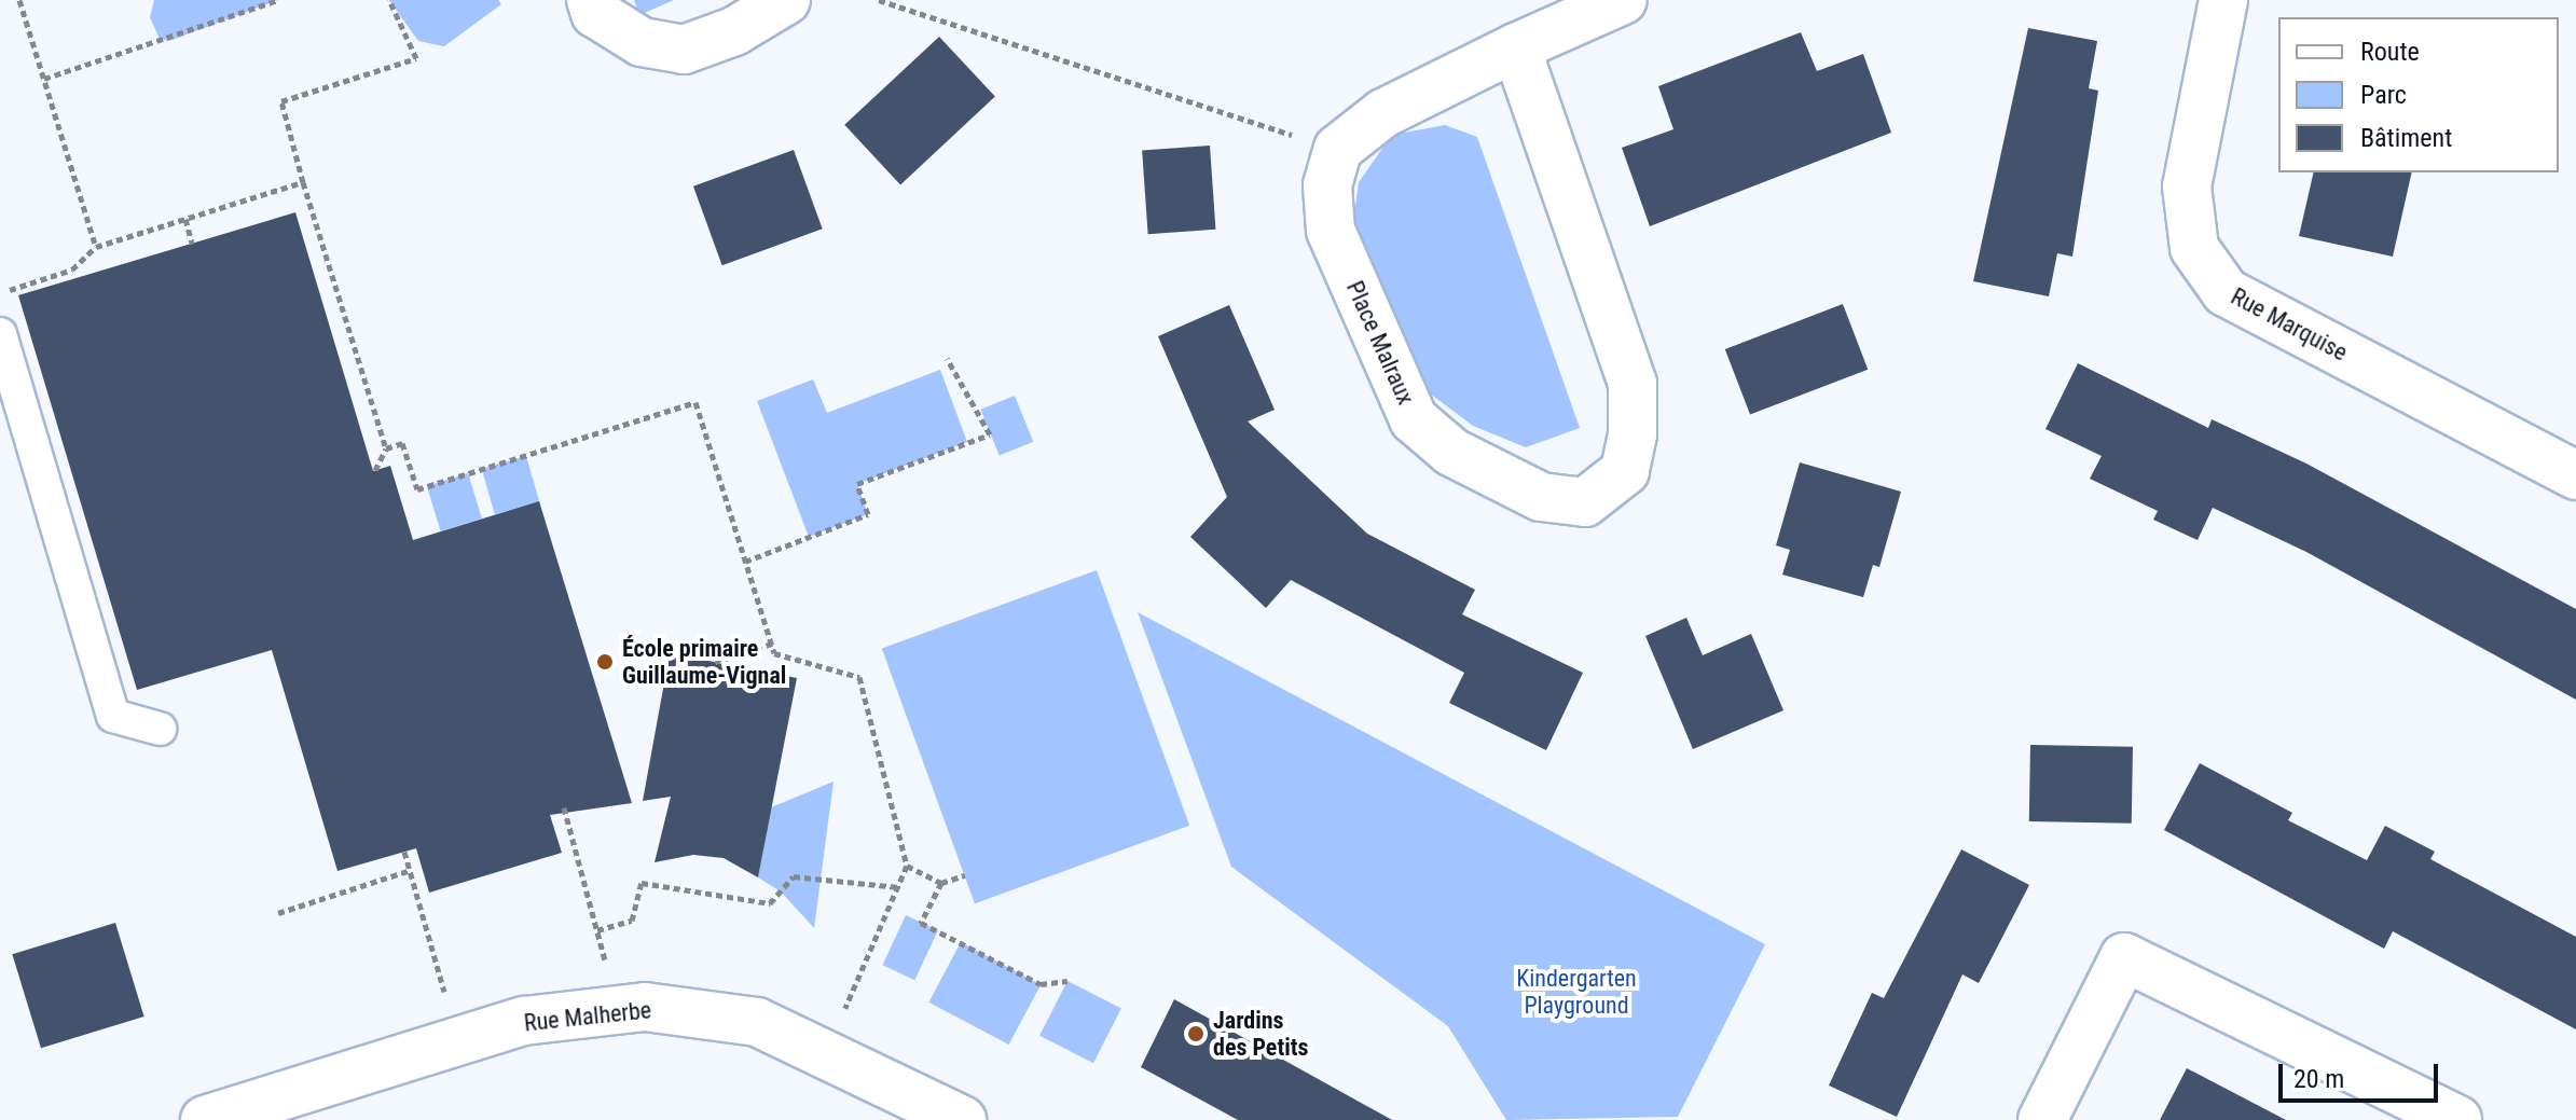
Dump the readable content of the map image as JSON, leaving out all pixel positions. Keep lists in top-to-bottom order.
{
  "streets": {
    "street": ["Rue Marquise", "Place Malraux", "Rue Malherbe"]
  },
  "parks": ["Kindergarten Playground"],
  "places": ["École primaire Guillaume-Vignal", "Jardins des Petits"],
  "legend": ["Route", "Parc", "Bâtiment"],
  "scale_bar": "20 m"
}
